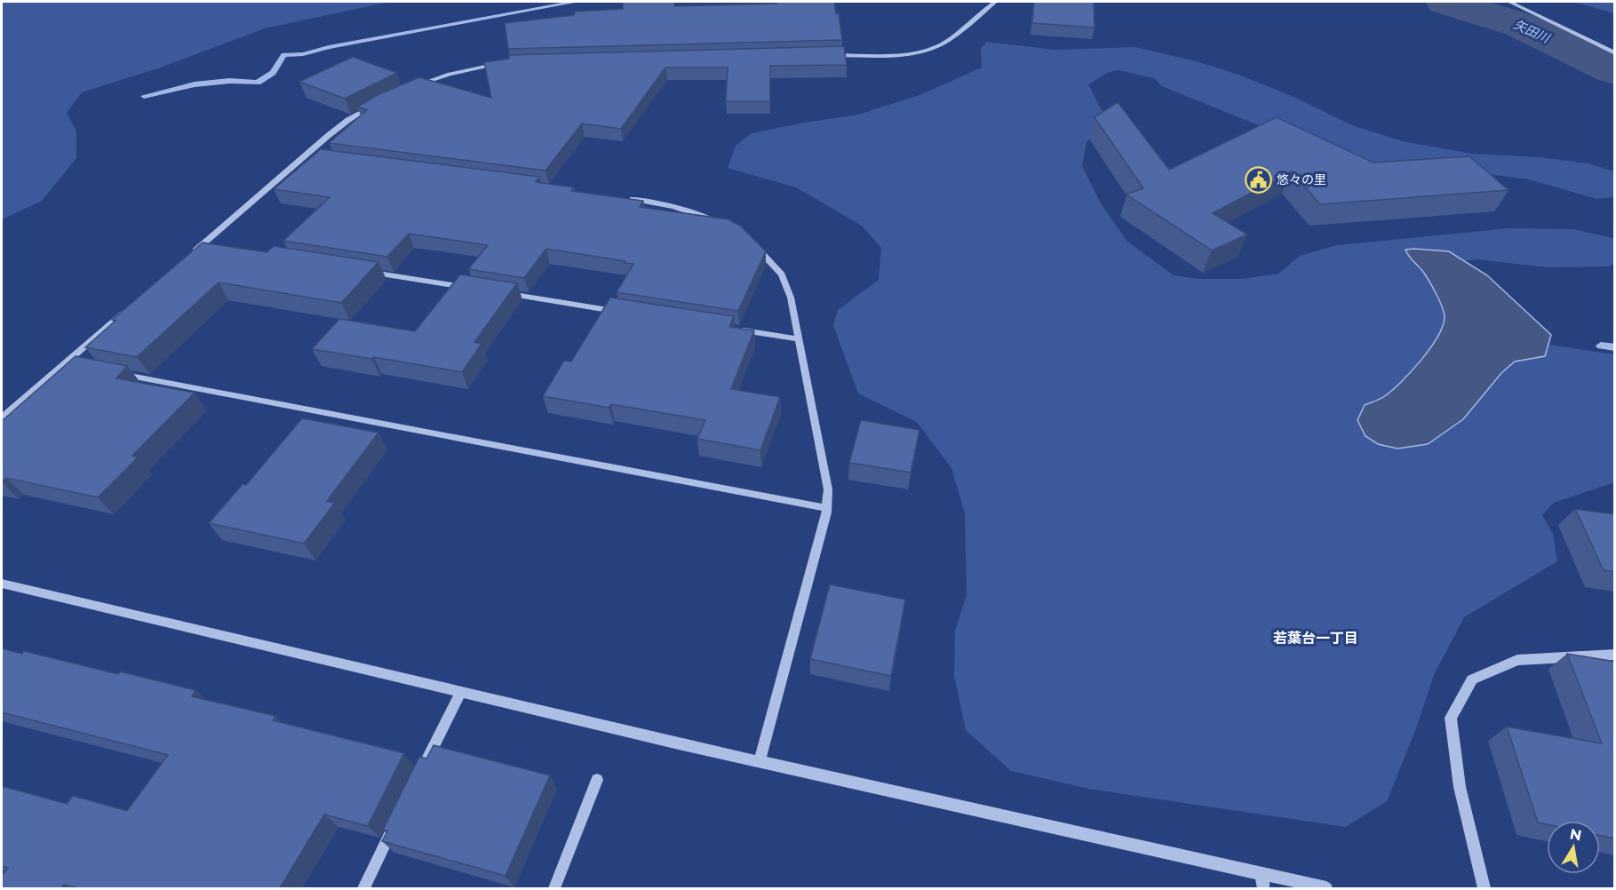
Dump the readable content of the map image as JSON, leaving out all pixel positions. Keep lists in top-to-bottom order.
{
  "districts": ["若葉台一丁目"],
  "water": ["矢田川"],
  "places": {
    "public building": ["悠々の里"]
  },
  "north": "top"
}
